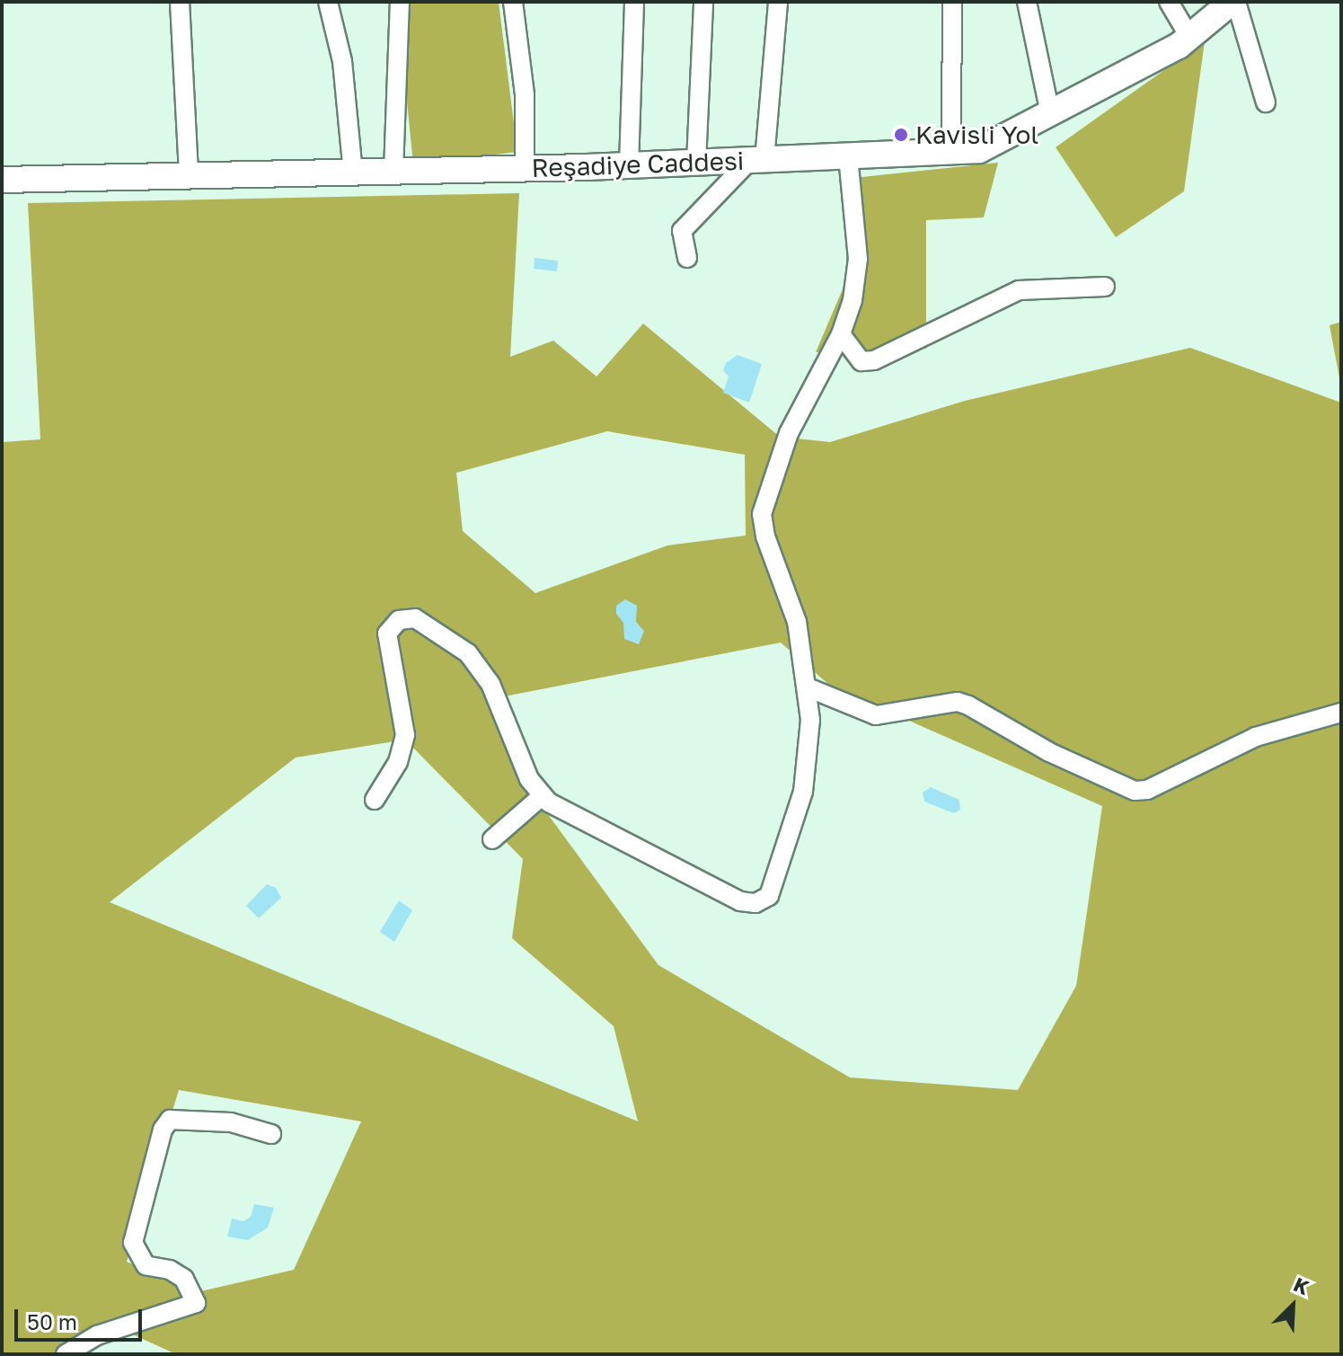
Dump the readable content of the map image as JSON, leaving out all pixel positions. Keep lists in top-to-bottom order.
{
  "streets": {
    "street": ["Reşadiye Caddesi"]
  },
  "places": ["Kavisli Yol"],
  "scale_bar": "50 m",
  "north": "top right"
}
